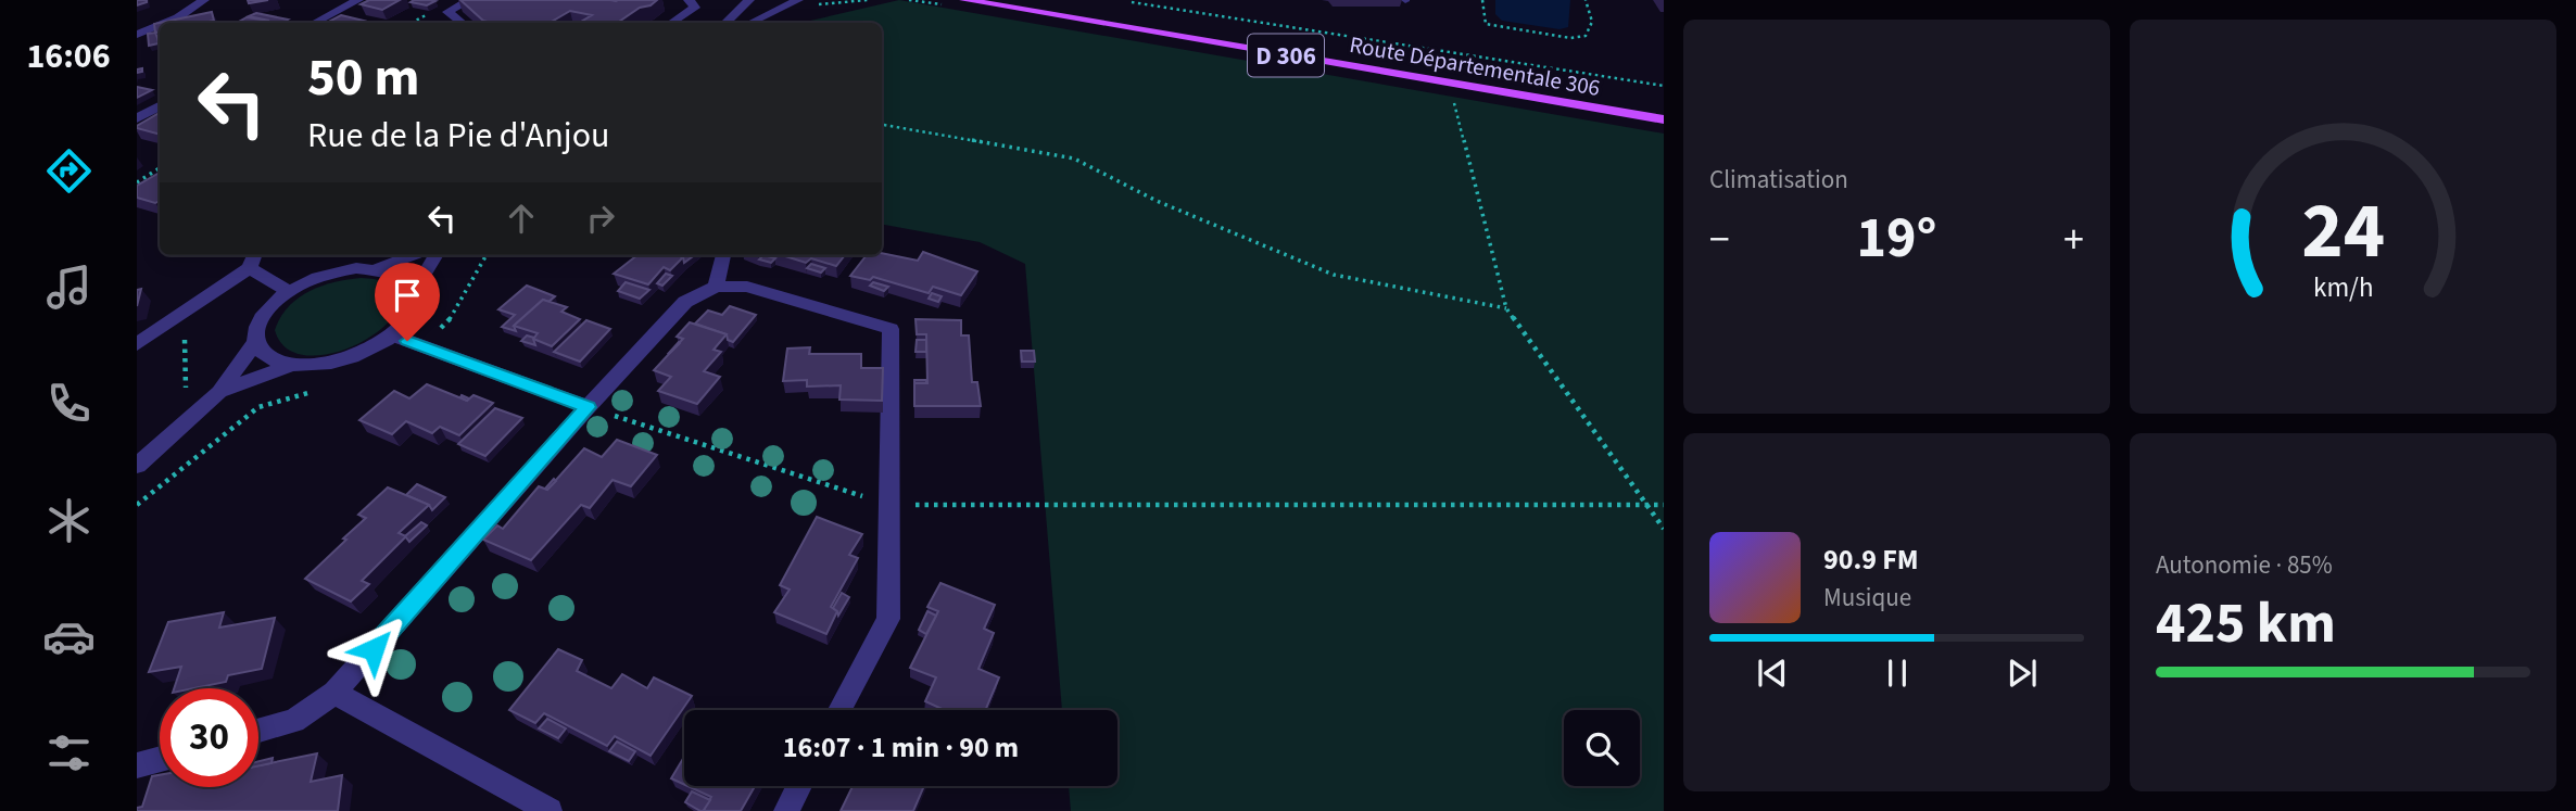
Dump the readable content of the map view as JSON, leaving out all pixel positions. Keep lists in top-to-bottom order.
{
  "streets": {
    "main road": ["D 306", "Route Départementale 306"]
  },
  "page": {
    "tabs": "16:06",
    "tile": [
      "Climatisation",
      ["Autonomie · 85%", "425 km"]
    ],
    "turn": ["50 m", "Rue de la Pie d'Anjou"],
    "heat": ["−", "19°", "+"],
    "song": ["90.9 FM", "Musique"],
    "limit": "30",
    "trip": "16:07 · 1 min · 90 m",
    "gauge": ["24", "km/h"]
  }
}
